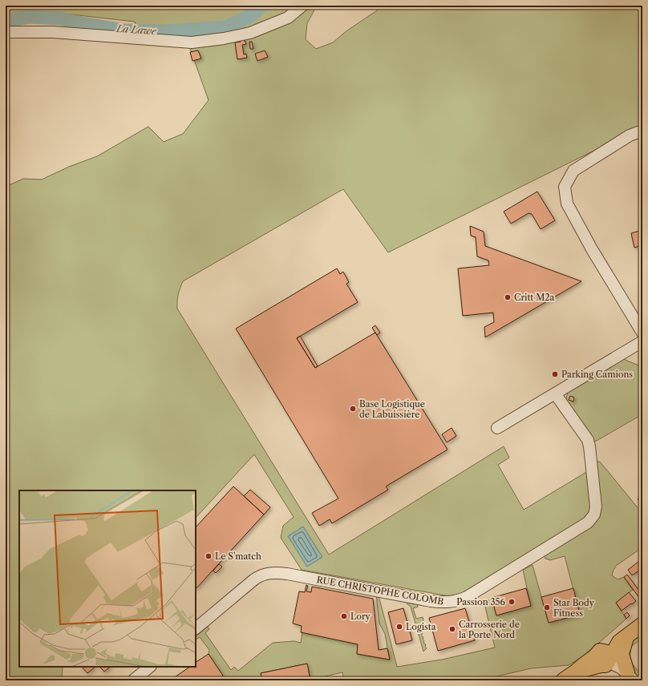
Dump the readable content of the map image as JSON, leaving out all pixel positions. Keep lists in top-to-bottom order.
{
  "streets": {
    "street": ["RUE CHRISTOPHE COLOMB"]
  },
  "water": ["La Lawe"],
  "places": [
    "Critt M2a",
    "Parking Camions",
    "Base Logistique de Labuissière",
    "Le S'match",
    "Passion 356",
    "Star Body Fitness",
    "Lory",
    "Logista",
    "Carrosserie de la Porte Nord"
  ]
}
